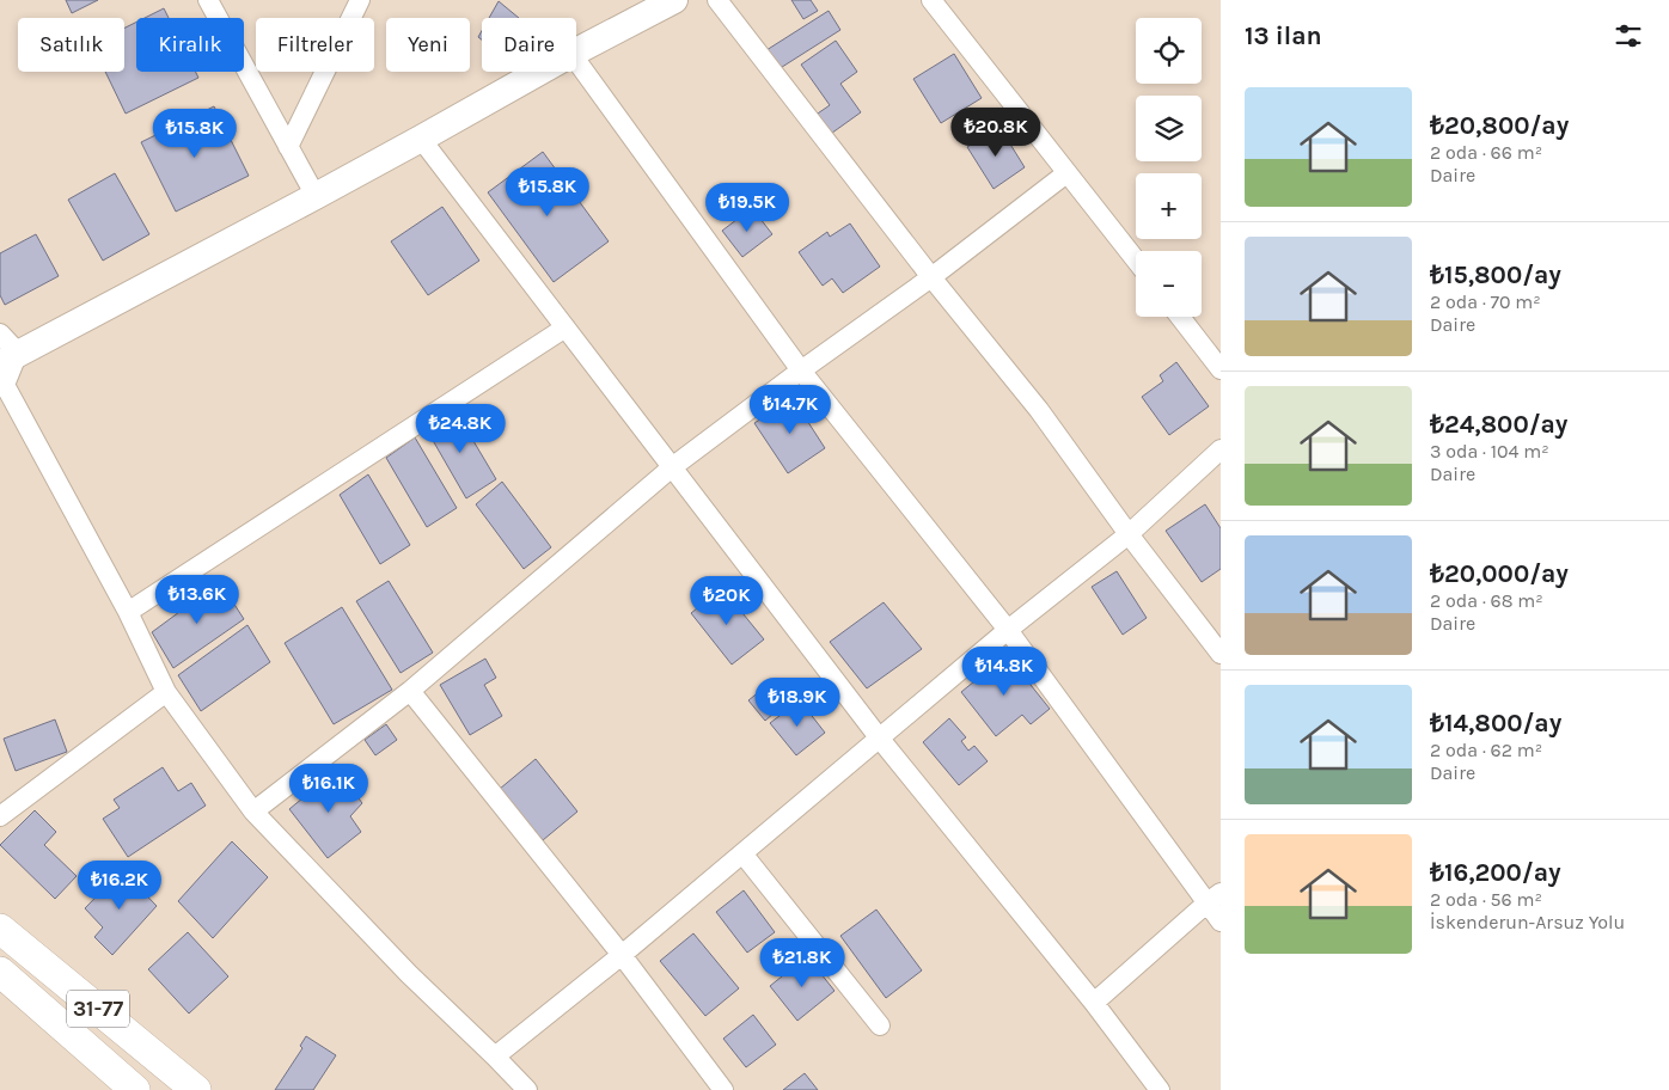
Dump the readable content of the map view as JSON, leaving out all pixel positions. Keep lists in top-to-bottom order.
{
  "streets": {
    "main road": ["31-77"]
  },
  "page": {
    "heading": "13 ilan",
    "map_buttons": ["+", "−"],
    "chip": [
      "Satılık",
      "Kiralık",
      "Filtreler",
      "Yeni",
      "Daire"
    ],
    "list": [
      {
        "name": "₺20,800/ay",
        "note": "2 oda · 66 m² · Daire"
      },
      {
        "name": "₺15,800/ay",
        "note": "2 oda · 70 m² · Daire"
      },
      {
        "name": "₺24,800/ay",
        "note": "3 oda · 104 m² · Daire"
      },
      {
        "name": "₺20,000/ay",
        "note": "2 oda · 68 m² · Daire"
      },
      {
        "name": "₺14,800/ay",
        "note": "2 oda · 62 m² · Daire"
      },
      {
        "name": "₺16,200/ay",
        "note": "2 oda · 56 m² · İskenderun-Arsuz Yolu"
      }
    ],
    "price": [
      "₺20.8K",
      "₺15.8K",
      "₺15.8K",
      "₺19.5K",
      "₺14.7K",
      "₺24.8K",
      "₺13.6K",
      "₺20K",
      "₺14.8K",
      "₺18.9K",
      "₺16.1K",
      "₺16.2K",
      "₺21.8K"
    ]
  }
}
